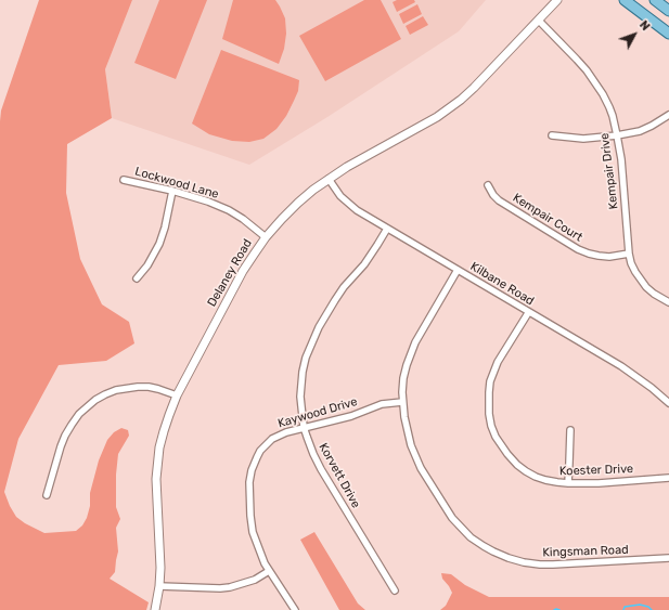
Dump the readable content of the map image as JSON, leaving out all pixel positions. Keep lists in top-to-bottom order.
{
  "streets": {
    "street": [
      "Kempair Drive",
      "Lockwood Lane",
      "Kempair Court",
      "Delaney Road",
      "Kilbane Road",
      "Kaywood Drive",
      "Koester Drive",
      "Korvett Drive",
      "Kingsman Road"
    ]
  },
  "crossings": [
    ["Kempair Drive", "Kempair Court"],
    ["Kempair Drive", "Delaney Road"],
    ["Lockwood Lane", "Delaney Road"],
    ["Delaney Road", "Kilbane Road"],
    ["Kilbane Road", "Koester Drive"],
    ["Kilbane Road", "Korvett Drive"],
    ["Kilbane Road", "Kingsman Road"],
    ["Kaywood Drive", "Korvett Drive"],
    ["Kaywood Drive", "Kingsman Road"]
  ],
  "north": "top right"
}
